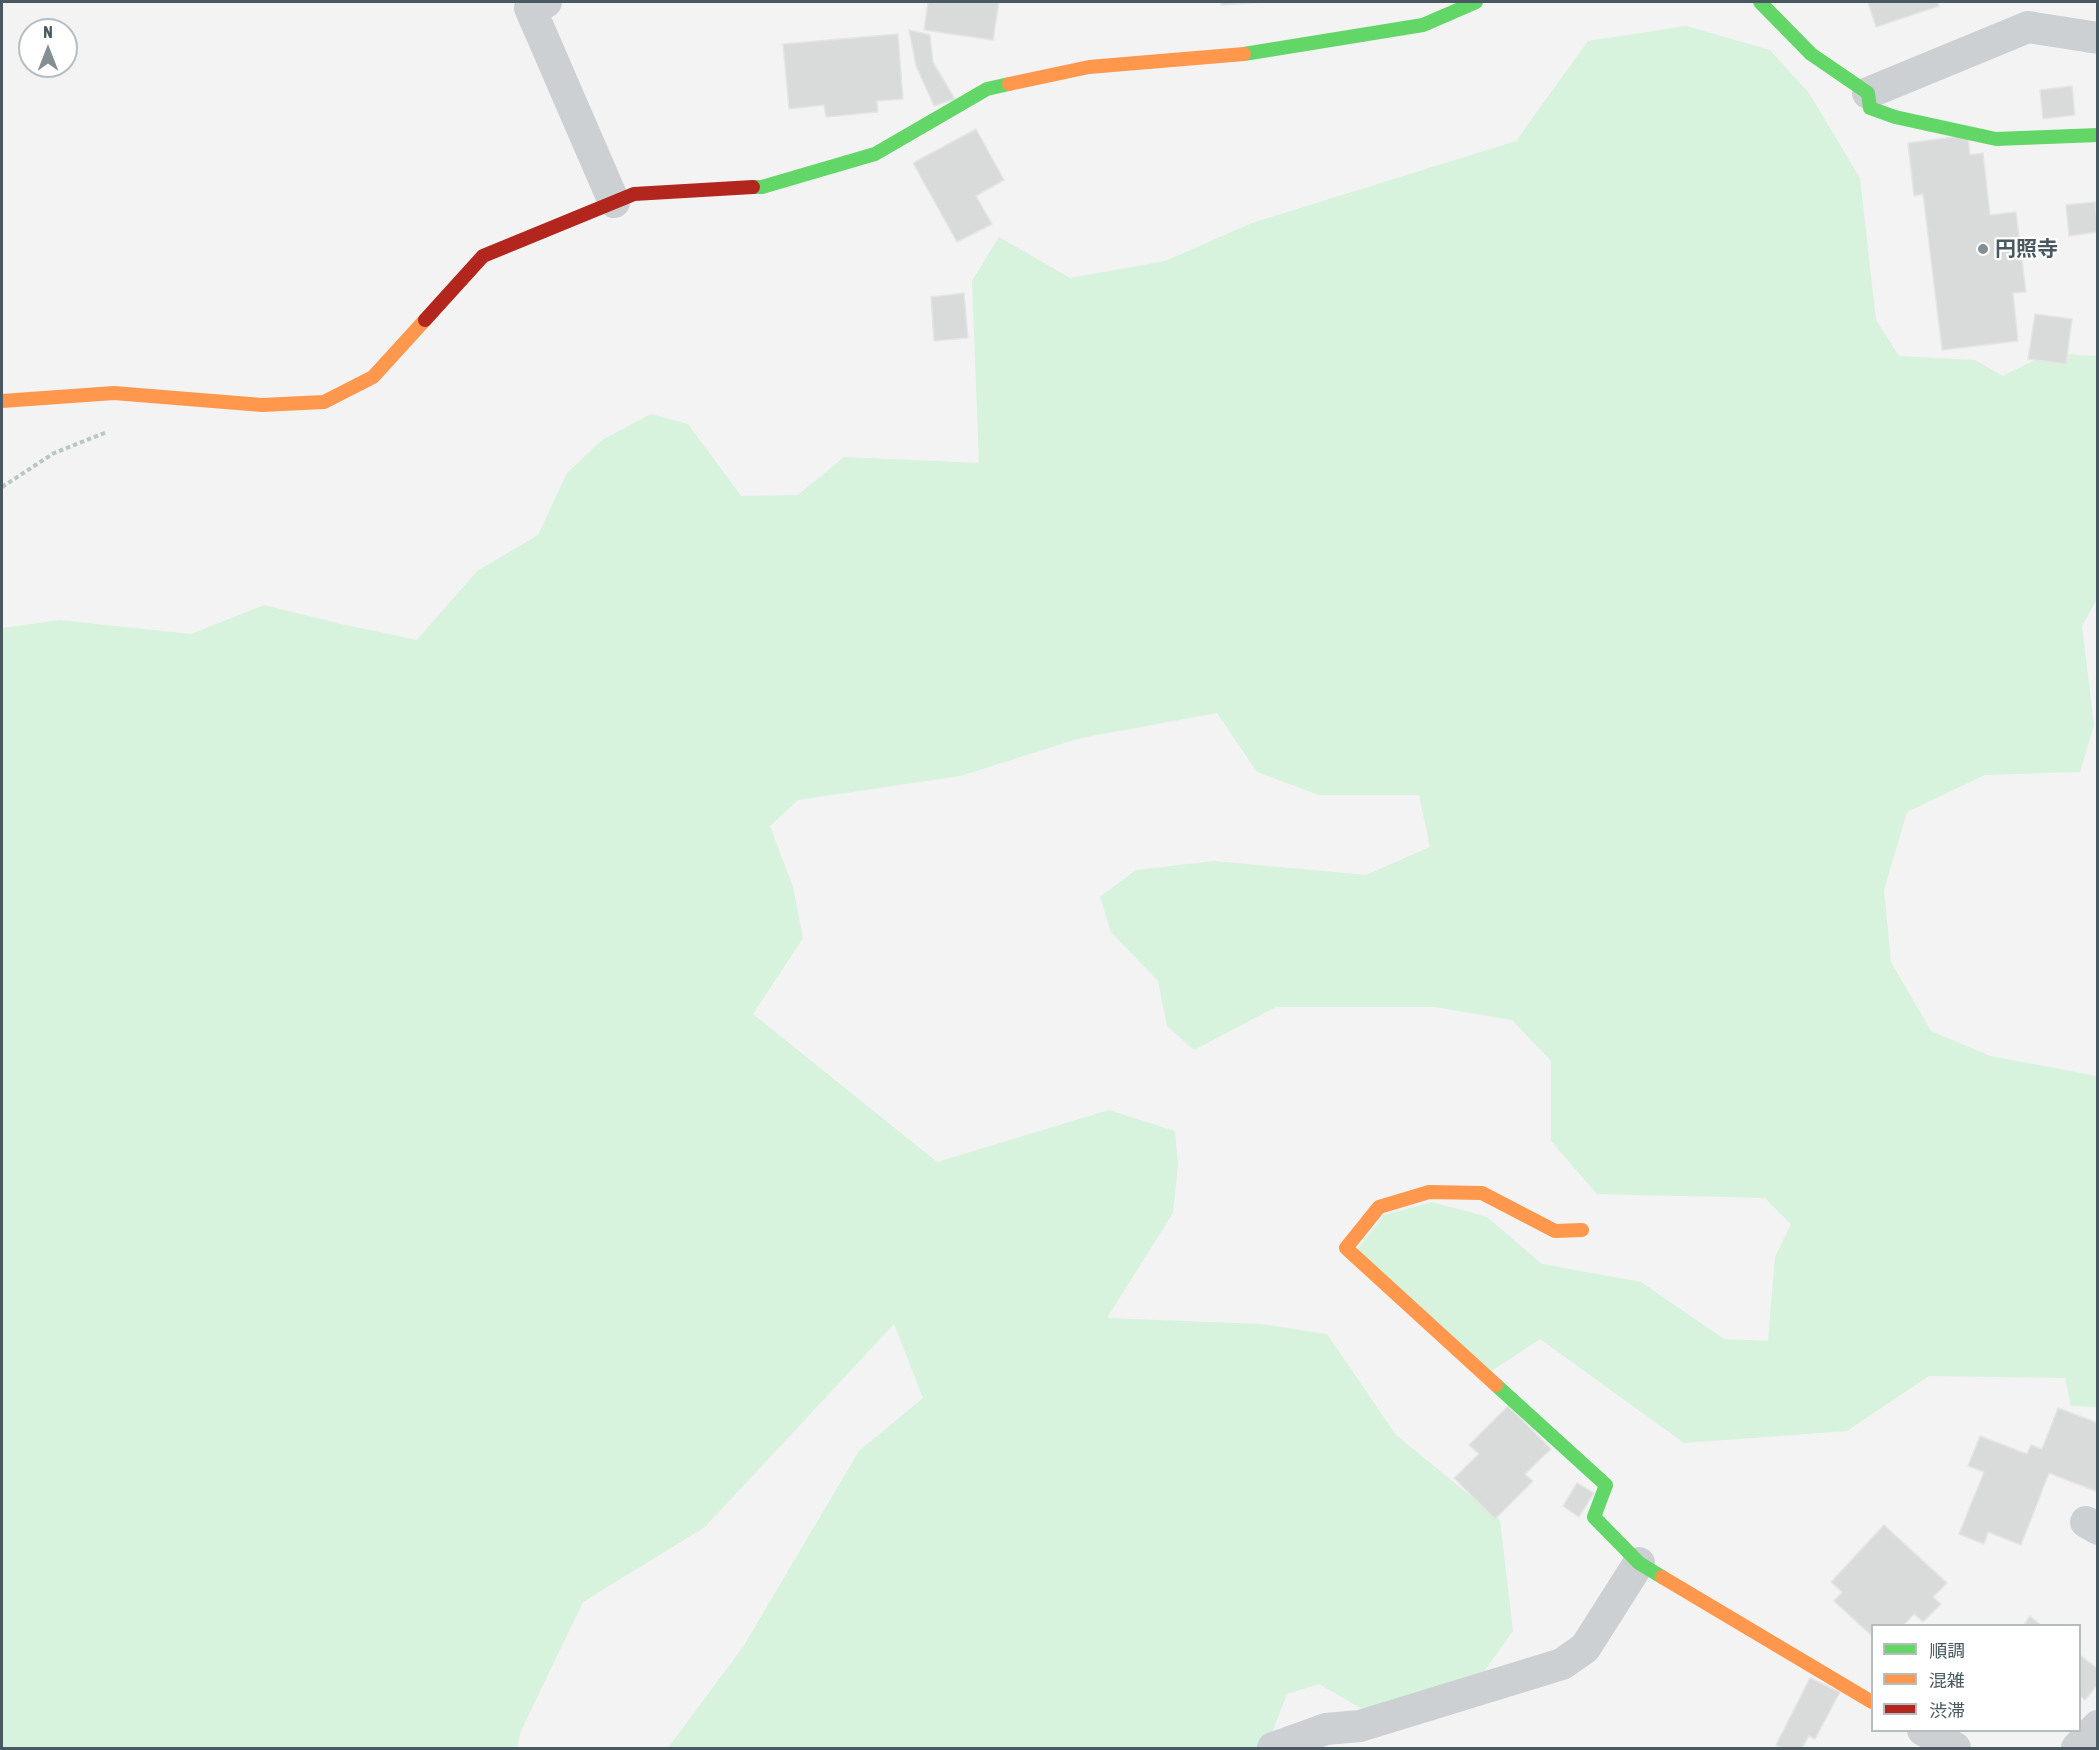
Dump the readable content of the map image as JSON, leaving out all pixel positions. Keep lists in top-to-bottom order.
{
  "places": ["円照寺"],
  "legend": ["順調", "混雑", "渋滞"],
  "north": "top"
}
